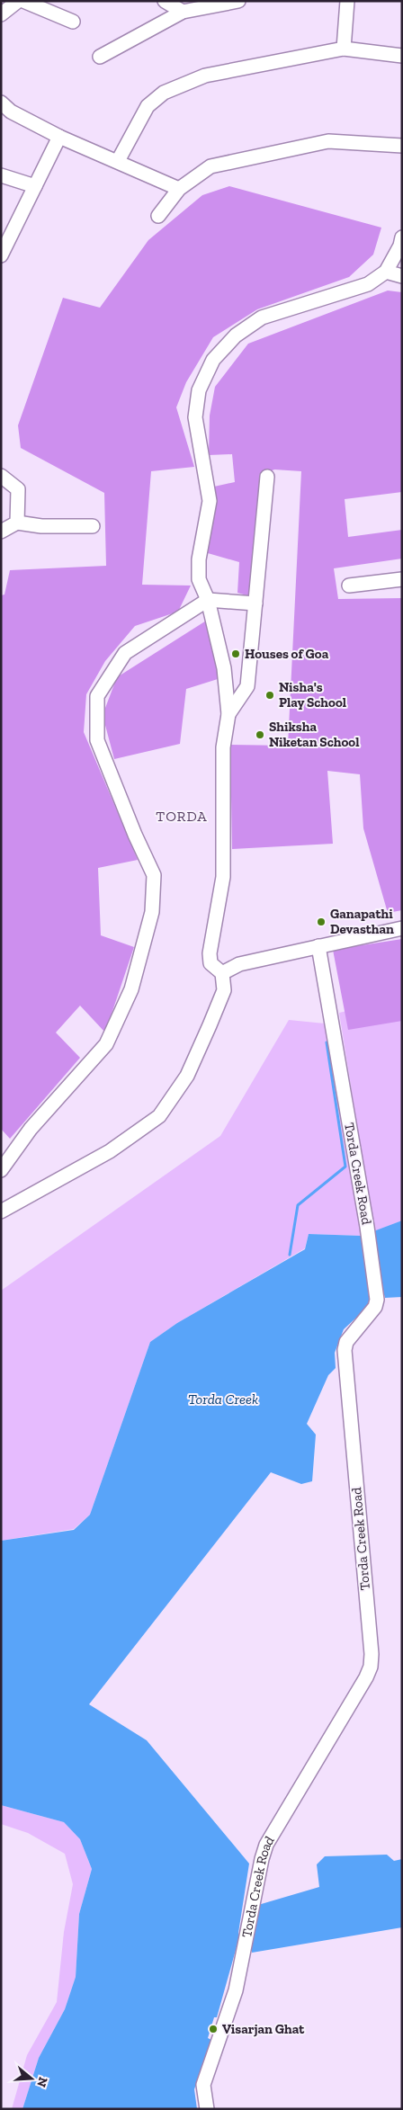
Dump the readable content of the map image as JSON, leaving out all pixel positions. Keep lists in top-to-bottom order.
{
  "streets": {
    "street": ["Torda Creek Road"]
  },
  "districts": ["TORDA"],
  "water": ["Torda Creek"],
  "places": [
    "Houses of Goa",
    "Nisha's Play School",
    "Shiksha Niketan School",
    "Ganapathi Devasthan",
    "Visarjan Ghat"
  ],
  "north": "right"
}
